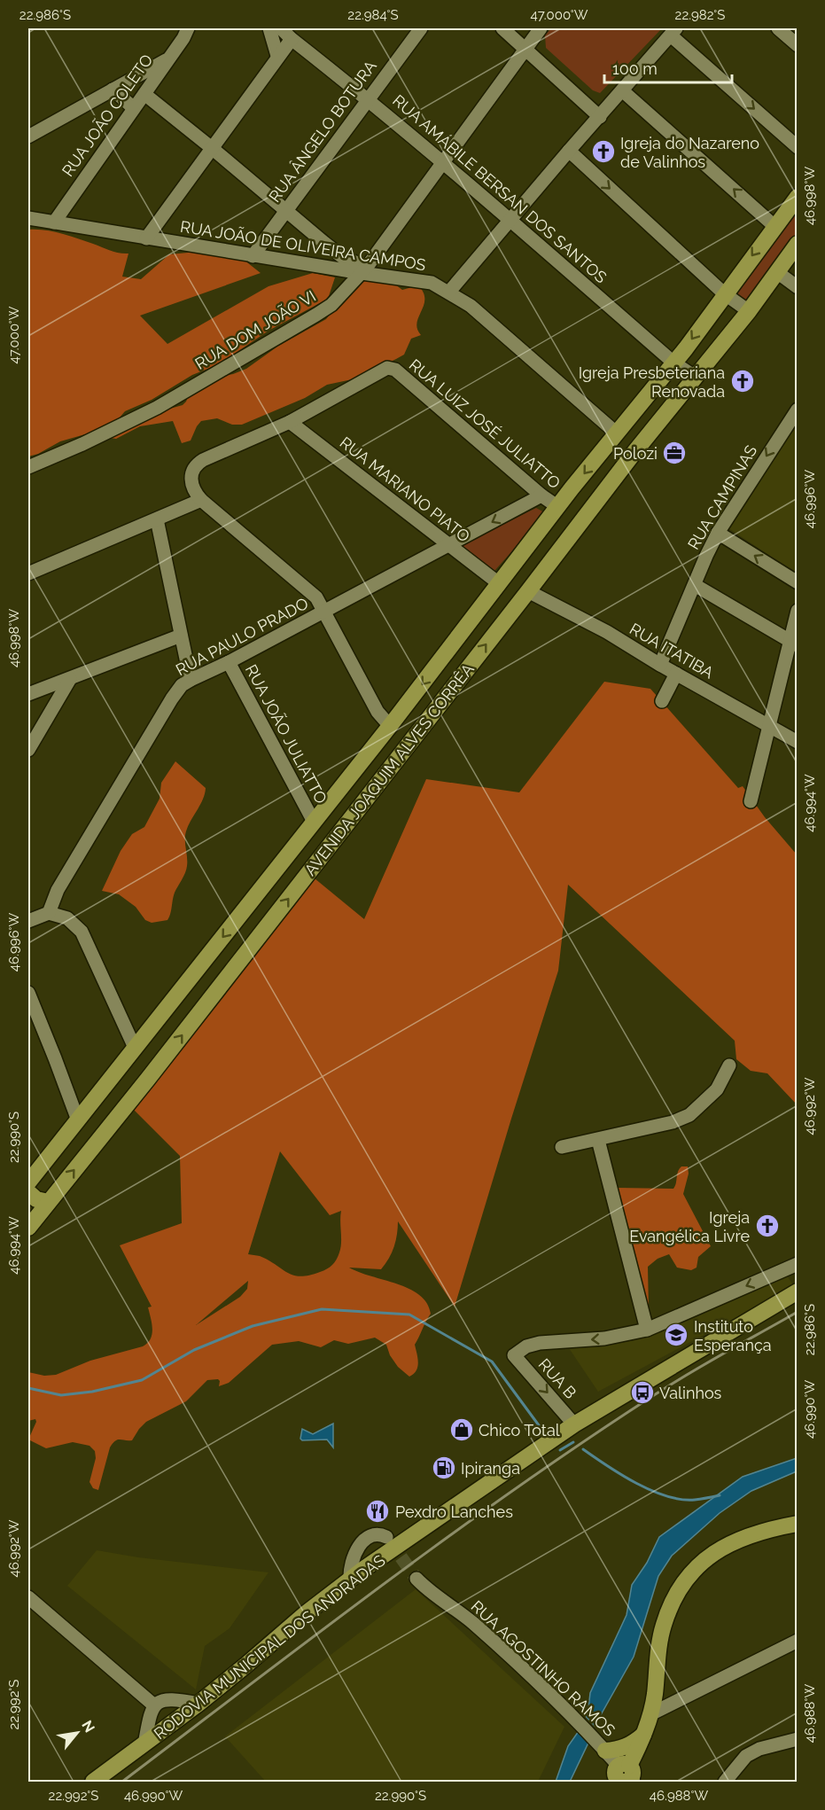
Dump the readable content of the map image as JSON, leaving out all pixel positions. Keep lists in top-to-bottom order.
{
  "streets": {
    "main road": ["AVENIDA JOAQUIM ALVES CORRÊA", "RODOVIA MUNICIPAL DOS ANDRADAS"],
    "street": [
      "RUA JOÃO COLETO",
      "RUA ÂNGELO BOTURA",
      "RUA AMÁBILE BERSAN DOS SANTOS",
      "RUA JOÃO DE OLIVEIRA CAMPOS",
      "RUA DOM JOÃO VI",
      "RUA LUIZ JOSÉ JULIATTO",
      "RUA MARIANO PIATO",
      "RUA CAMPINAS",
      "RUA PAULO PRADO",
      "RUA ITATIBA",
      "RUA JOÃO JULIATTO",
      "RUA B",
      "RUA AGOSTINHO RAMOS"
    ]
  },
  "crossings": [
    ["RUA JOÃO COLETO", "RUA JOÃO DE OLIVEIRA CAMPOS"],
    ["RUA ÂNGELO BOTURA", "RUA AMÁBILE BERSAN DOS SANTOS"],
    ["RUA ÂNGELO BOTURA", "RUA JOÃO DE OLIVEIRA CAMPOS"],
    ["RUA AMÁBILE BERSAN DOS SANTOS", "RUA DOM JOÃO VI"],
    ["RUA AMÁBILE BERSAN DOS SANTOS", "AVENIDA JOAQUIM ALVES CORRÊA"],
    ["RUA JOÃO DE OLIVEIRA CAMPOS", "RUA DOM JOÃO VI"],
    ["RUA JOÃO DE OLIVEIRA CAMPOS", "AVENIDA JOAQUIM ALVES CORRÊA"],
    ["RUA LUIZ JOSÉ JULIATTO", "RUA MARIANO PIATO"],
    ["RUA LUIZ JOSÉ JULIATTO", "RUA PAULO PRADO"],
    ["RUA LUIZ JOSÉ JULIATTO", "AVENIDA JOAQUIM ALVES CORRÊA"],
    ["RUA MARIANO PIATO", "RUA PAULO PRADO"],
    ["RUA MARIANO PIATO", "AVENIDA JOAQUIM ALVES CORRÊA"],
    ["RUA CAMPINAS", "RUA ITATIBA"],
    ["RUA PAULO PRADO", "RUA JOÃO JULIATTO"],
    ["RUA ITATIBA", "AVENIDA JOAQUIM ALVES CORRÊA"],
    ["RUA JOÃO JULIATTO", "AVENIDA JOAQUIM ALVES CORRÊA"],
    ["RUA B", "RODOVIA MUNICIPAL DOS ANDRADAS"]
  ],
  "one_way": ["RUA CAMPINAS"],
  "places": {
    "church": ["Igreja do Nazareno de Valinhos", "Igreja Presbeteriana Renovada", "Igreja Evangélica Livre"],
    "office": ["Polozi"],
    "school or university": ["Instituto Esperança"],
    "bus stop": ["Valinhos"],
    "shop": ["Chico Total"],
    "fuel station": ["Ipiranga"],
    "restaurant": ["Pexdro Lanches"]
  },
  "scale_bar": "100 m",
  "north": "top right",
  "coordinates": [
    "22.986°S",
    "22.984°S",
    "47.000°W",
    "22.982°S",
    "46.998°W",
    "46.996°W",
    "46.994°W",
    "46.992°W",
    "22.990°S",
    "46.990°W",
    "22.992°S",
    "46.988°W"
  ]
}
